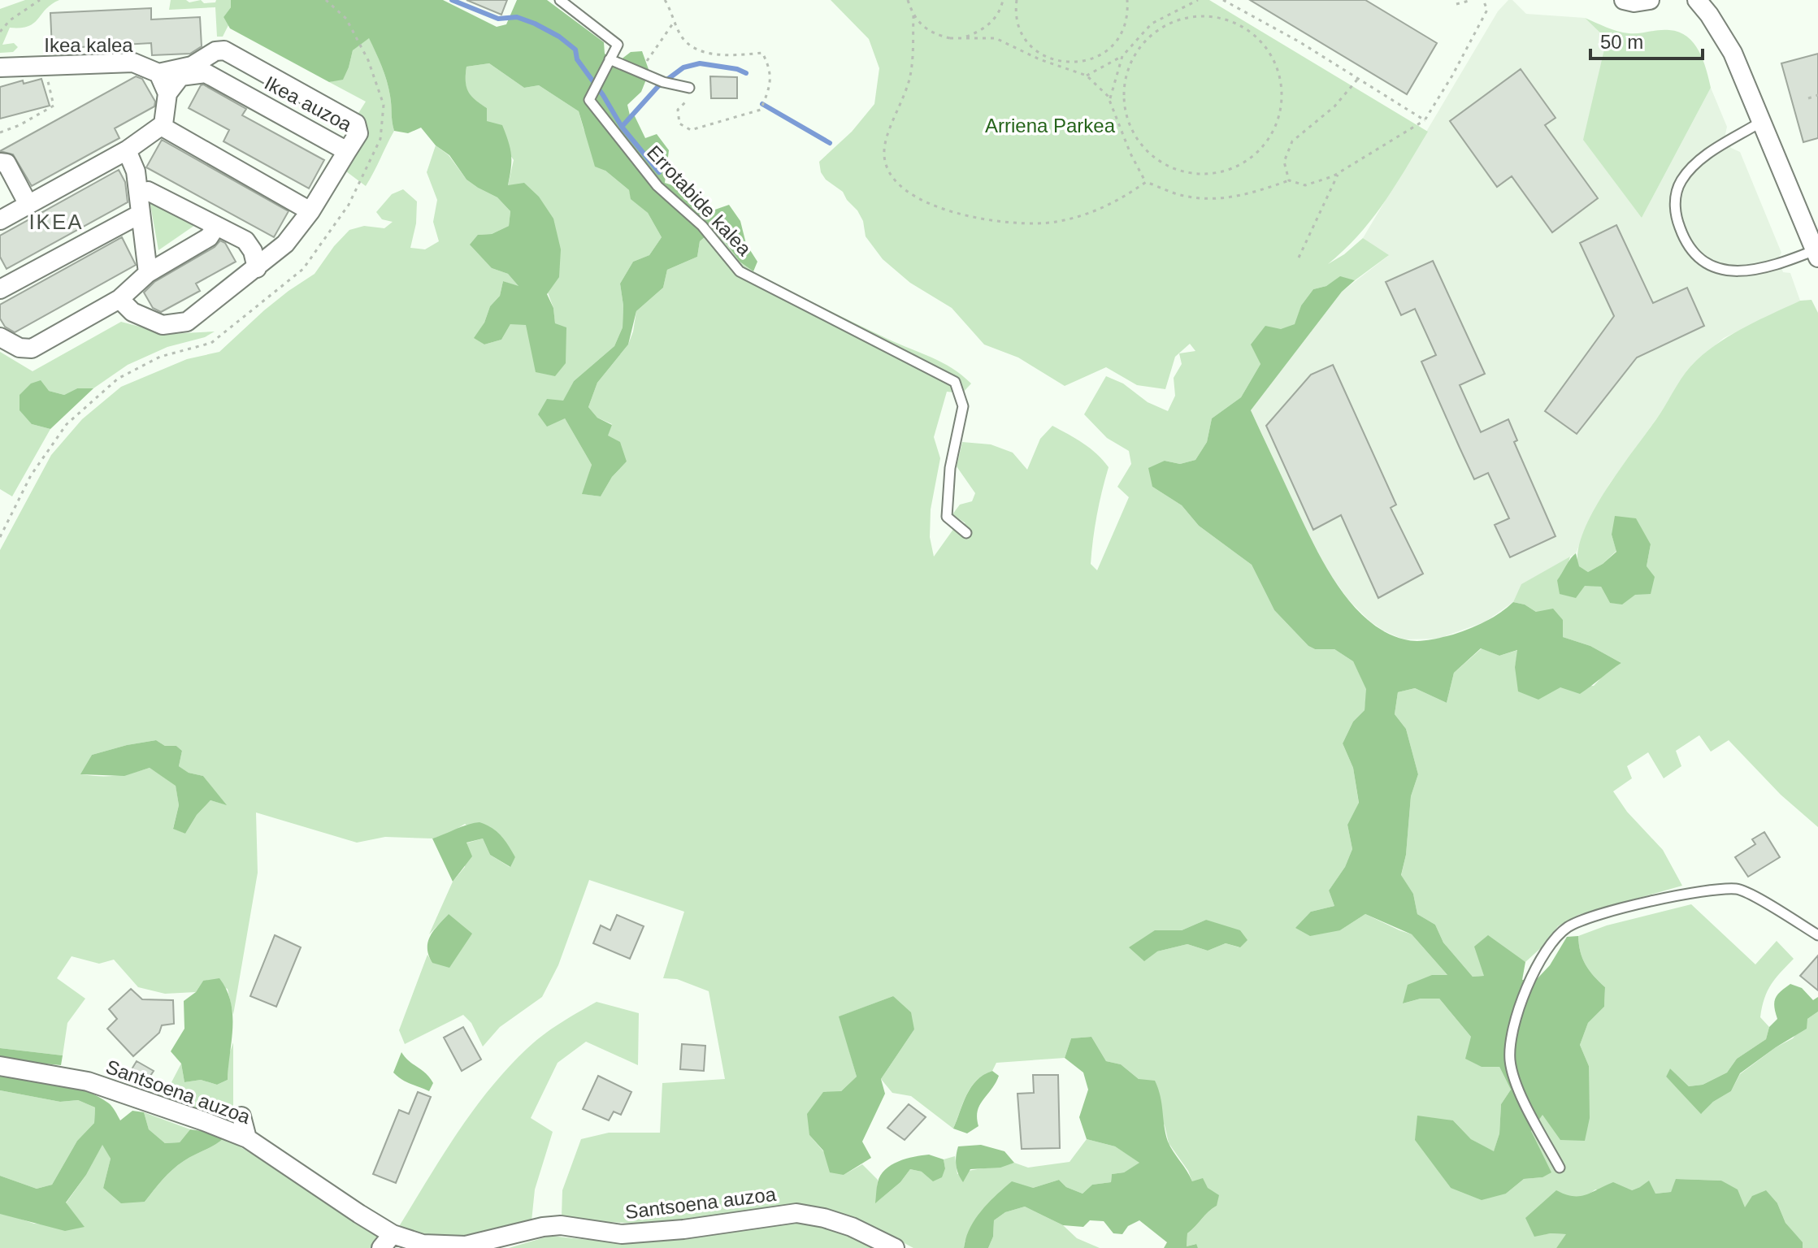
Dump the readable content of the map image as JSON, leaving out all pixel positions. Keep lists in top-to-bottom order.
{
  "streets": {
    "street": ["Ikea kalea", "Ikea auzoa", "Santsoena auzoa"],
    "lane": ["Errotabide kalea"]
  },
  "crossings": [
    ["Ikea kalea", "Ikea auzoa"]
  ],
  "districts": ["IKEA"],
  "parks": ["Arriena Parkea"],
  "scale_bar": "50 m"
}
